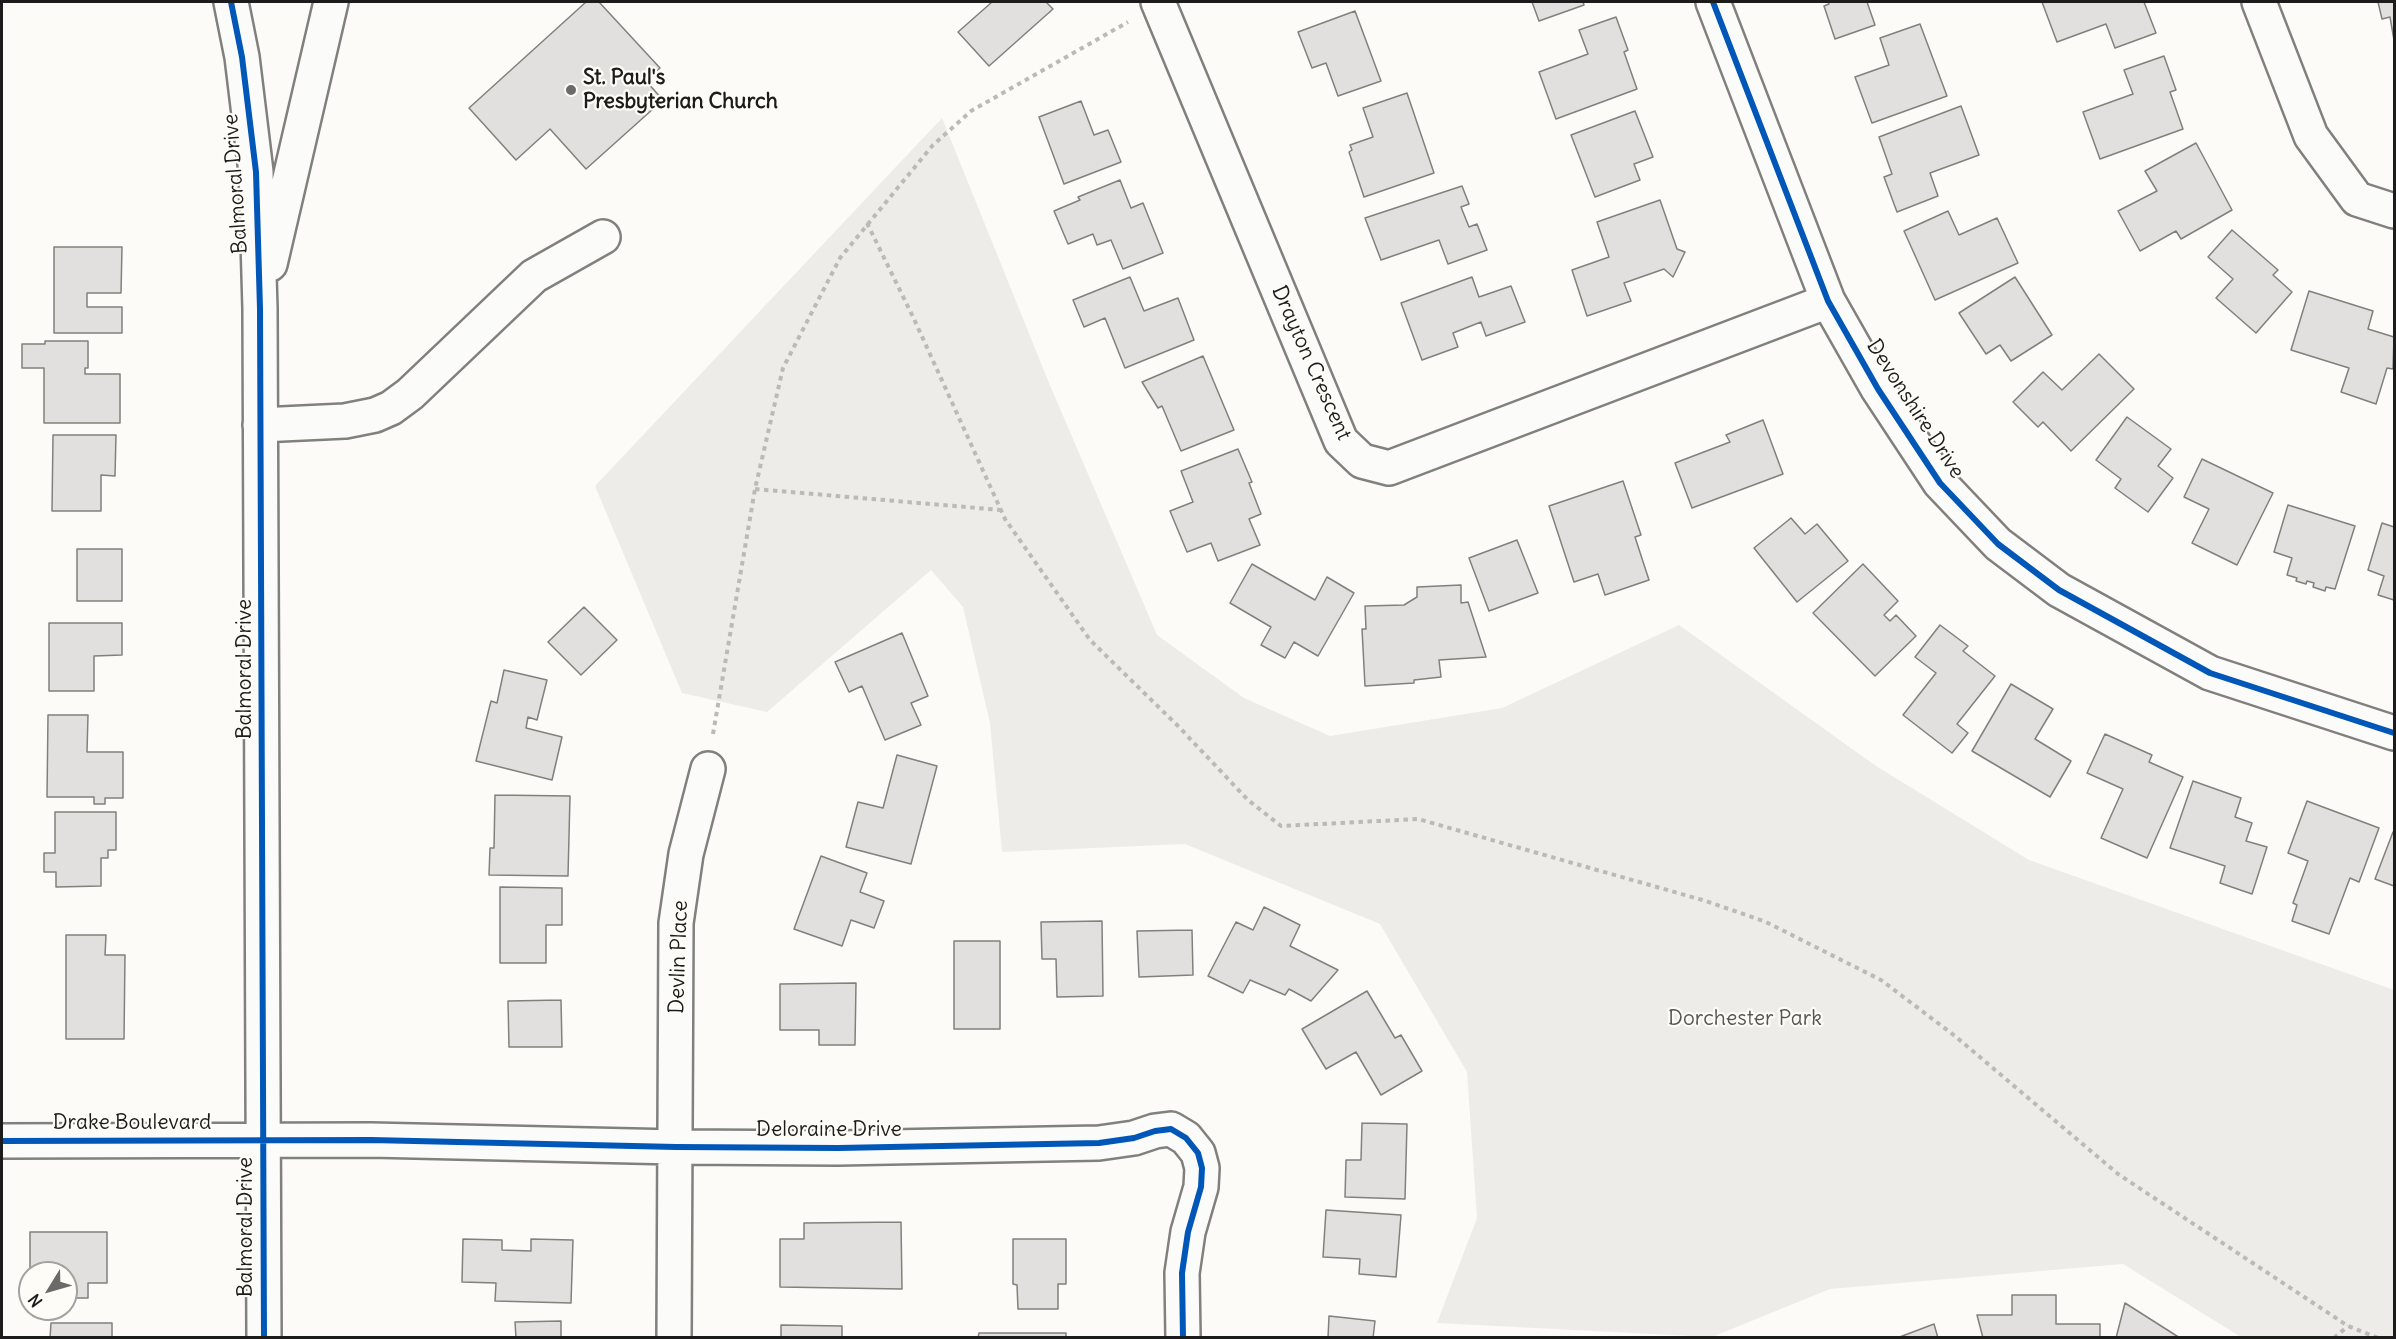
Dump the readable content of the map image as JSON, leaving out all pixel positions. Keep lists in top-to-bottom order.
{
  "streets": {
    "street": [
      "Balmoral Drive",
      "Drayton Crescent",
      "Devonshire Drive",
      "Devlin Place",
      "Drake Boulevard",
      "Deloraine Drive"
    ]
  },
  "crossings": [
    ["Balmoral Drive", "Drake Boulevard"],
    ["Balmoral Drive", "Deloraine Drive"],
    ["Drayton Crescent", "Devonshire Drive"],
    ["Devlin Place", "Deloraine Drive"],
    ["Drake Boulevard", "Deloraine Drive"]
  ],
  "parks": ["Dorchester Park"],
  "places": ["St. Paul's Presbyterian Church"],
  "north": "bottom left"
}
